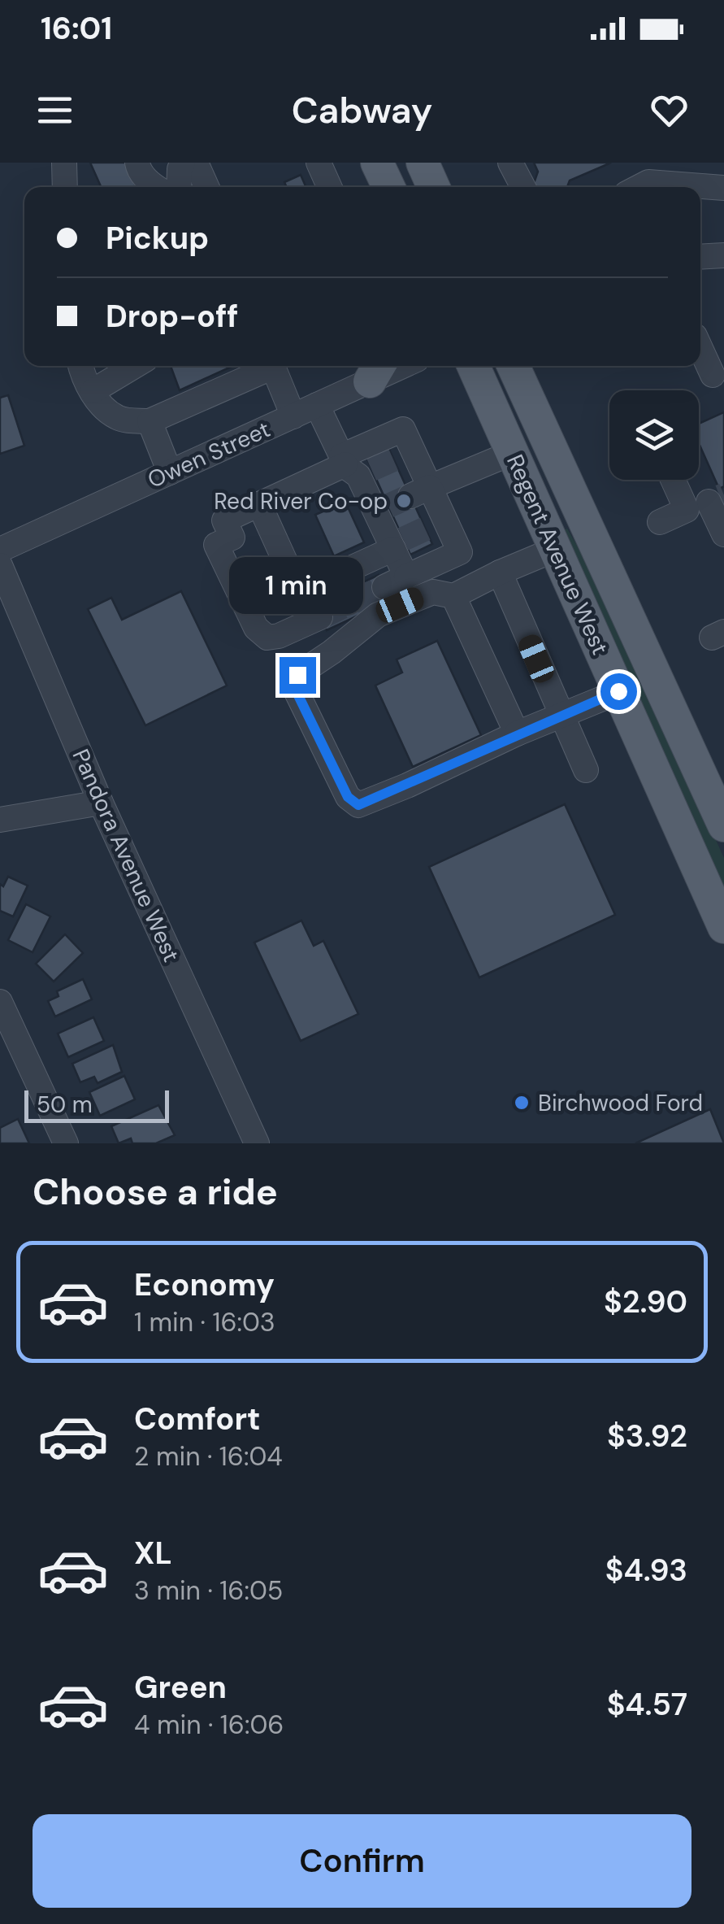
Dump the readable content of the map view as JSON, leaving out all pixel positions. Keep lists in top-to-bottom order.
{
  "streets": {
    "main road": ["Regent Avenue West"],
    "street": ["Owen Street", "Pandora Avenue West"]
  },
  "places": ["Red River Co-op", "Birchwood Ford"],
  "scale_bar": "50 m",
  "page": {
    "status": "16:01",
    "header": "Cabway",
    "banner": ["Pickup", "Drop-off"],
    "bubble": "1 min",
    "scale": "50 m",
    "heading": "Choose a ride",
    "list": [
      {
        "name": "Economy",
        "note": "1 min · 16:03",
        "value": "$2.90"
      },
      {
        "name": "Comfort",
        "note": "2 min · 16:04",
        "value": "$3.92"
      },
      {
        "name": "XL",
        "note": "3 min · 16:05",
        "value": "$4.93"
      },
      {
        "name": "Green",
        "note": "4 min · 16:06",
        "value": "$4.57"
      }
    ],
    "buttons": "Confirm"
  }
}
